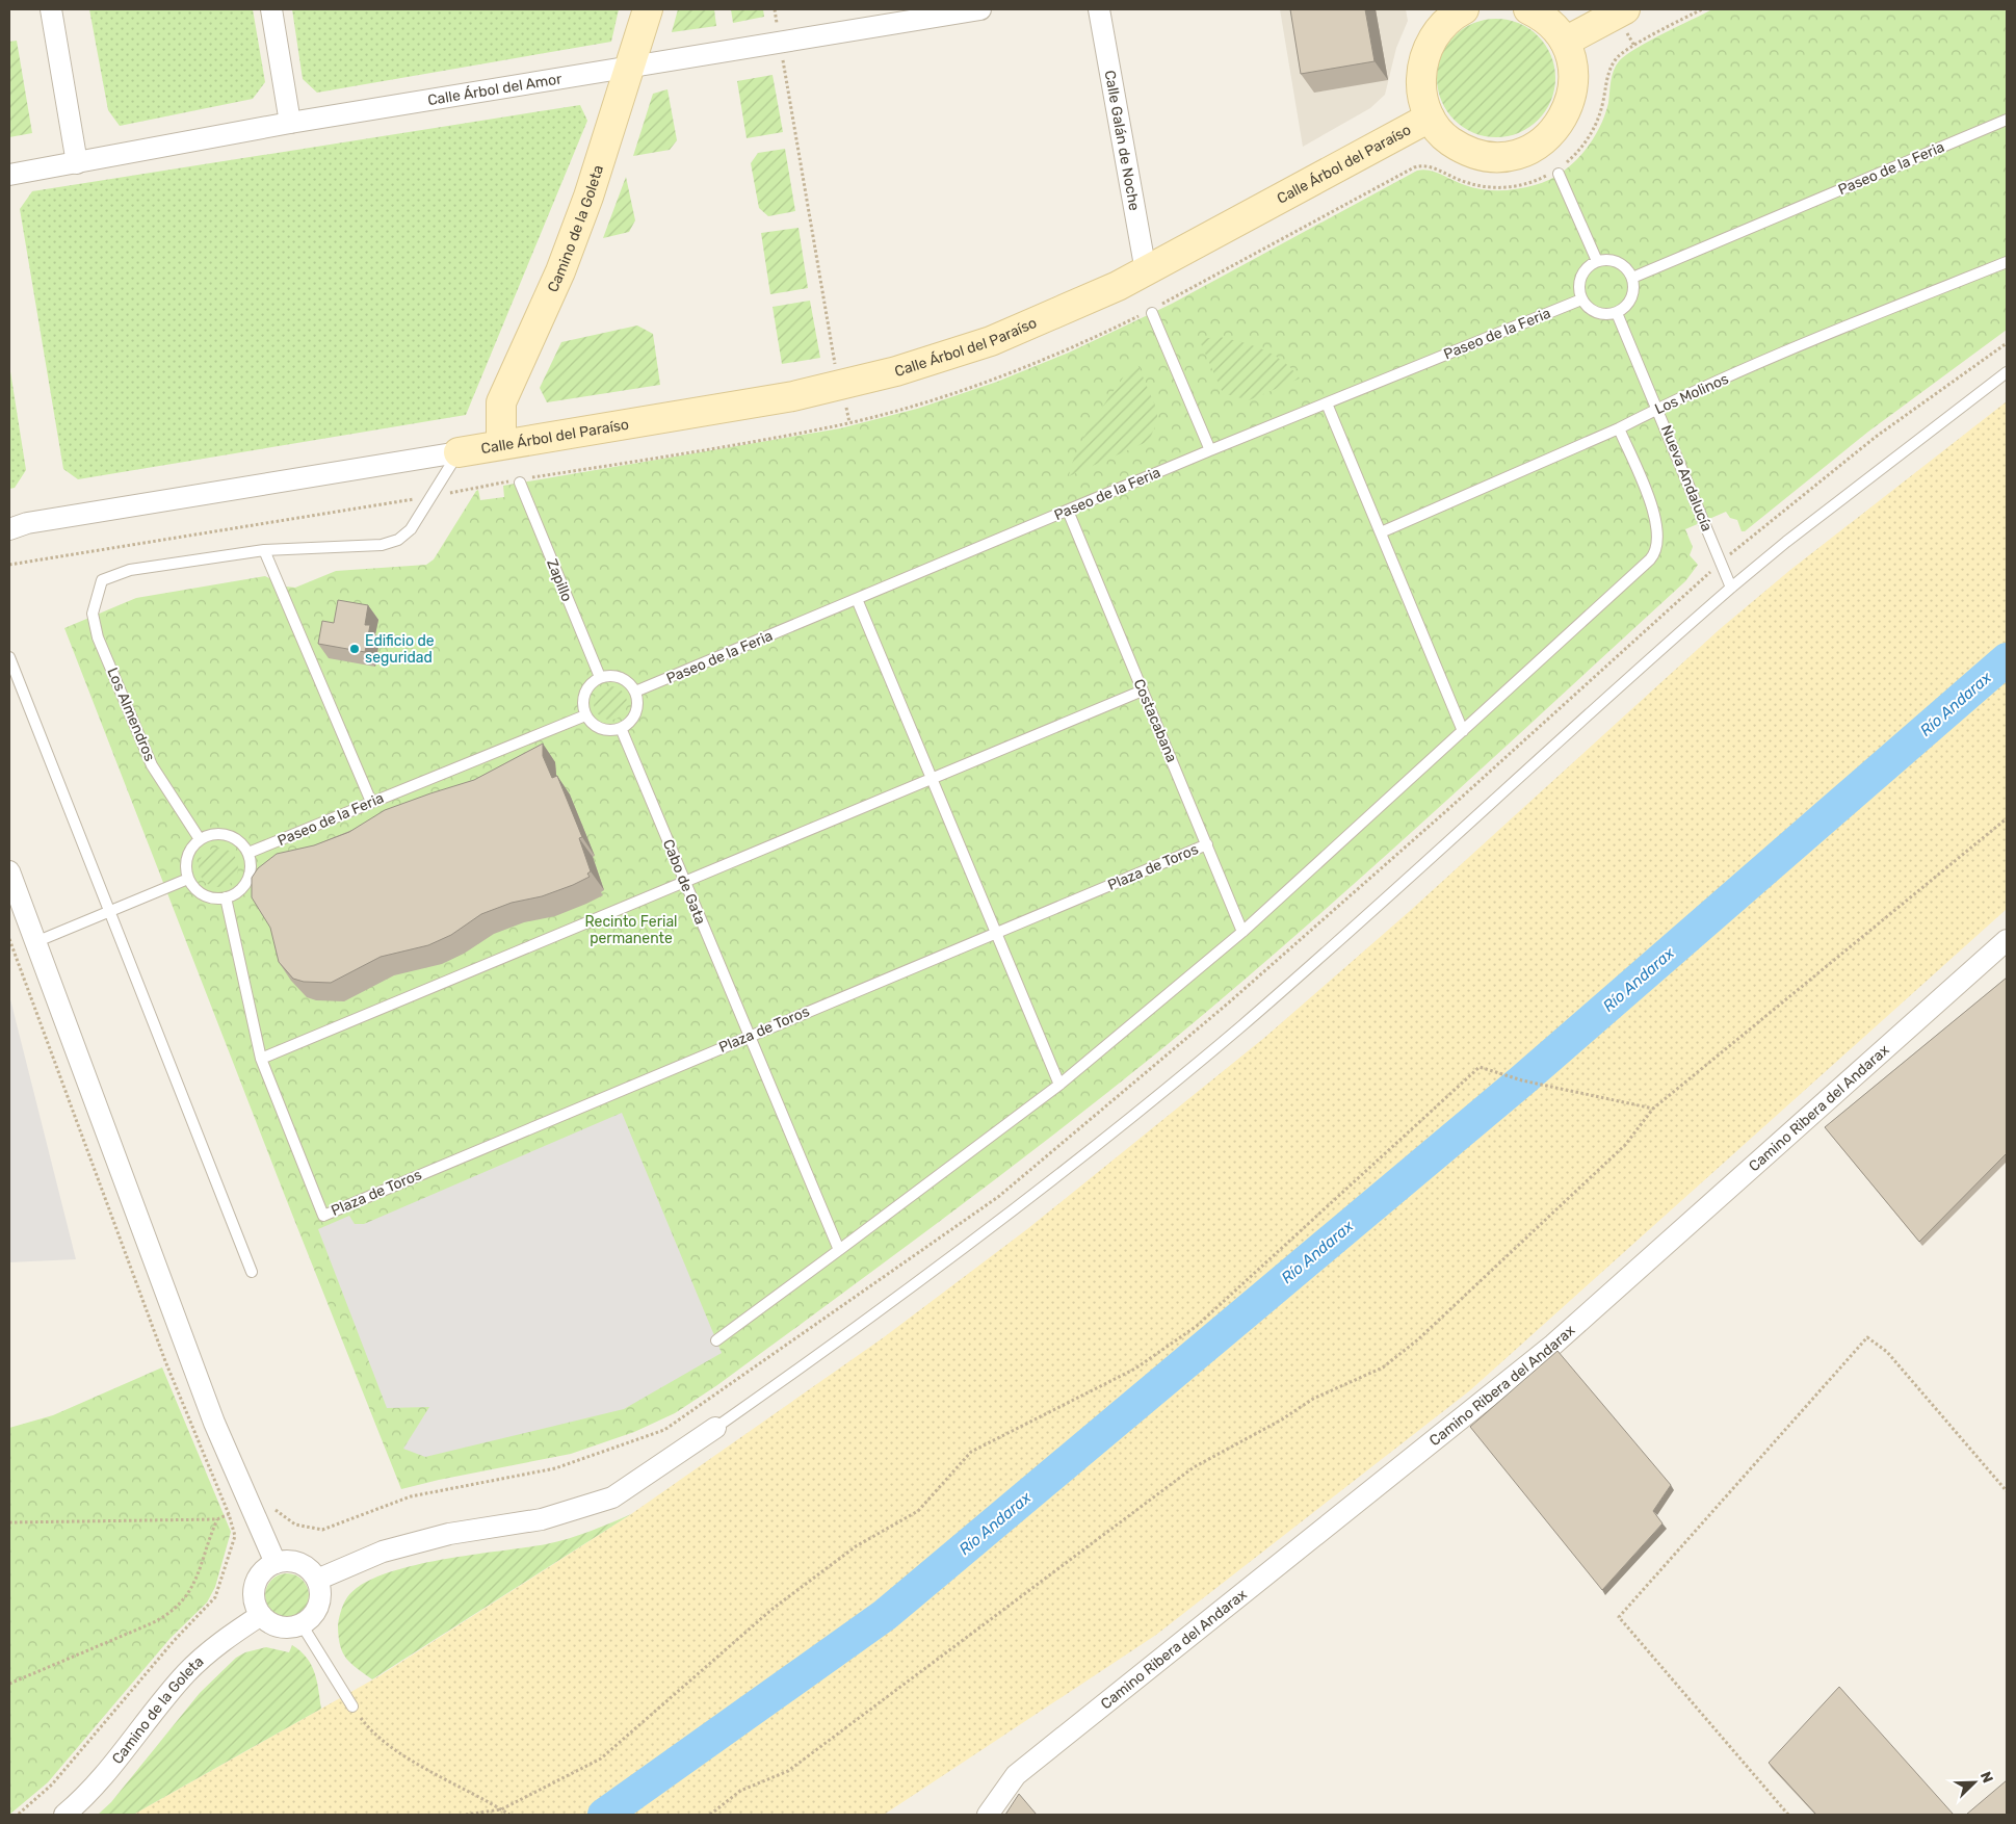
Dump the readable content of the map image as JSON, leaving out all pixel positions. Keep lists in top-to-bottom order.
{
  "streets": {
    "street": [
      "Calle Árbol del Amor",
      "Calle Galán de Noche",
      "Calle Árbol del Paraíso",
      "Camino de la Goleta",
      "Camino Ribera del Andarax"
    ],
    "lane": [
      "Paseo de la Feria",
      "Los Molinos",
      "Nueva Andalucía",
      "Zapillo",
      "Los Almendros",
      "Costacabana",
      "Plaza de Toros",
      "Cabo de Gata"
    ]
  },
  "crossings": [
    ["Calle Árbol del Amor", "Camino de la Goleta"],
    ["Calle Galán de Noche", "Calle Árbol del Paraíso"],
    ["Calle Árbol del Paraíso", "Camino de la Goleta"],
    ["Paseo de la Feria", "Nueva Andalucía"],
    ["Paseo de la Feria", "Zapillo"],
    ["Paseo de la Feria", "Los Almendros"],
    ["Paseo de la Feria", "Costacabana"],
    ["Paseo de la Feria", "Cabo de Gata"],
    ["Los Molinos", "Nueva Andalucía"],
    ["Zapillo", "Cabo de Gata"],
    ["Costacabana", "Plaza de Toros"],
    ["Plaza de Toros", "Cabo de Gata"]
  ],
  "water": ["Río Andarax"],
  "parks": ["Recinto Ferial permanente"],
  "places": ["Edificio de seguridad"],
  "north": "top right"
}
